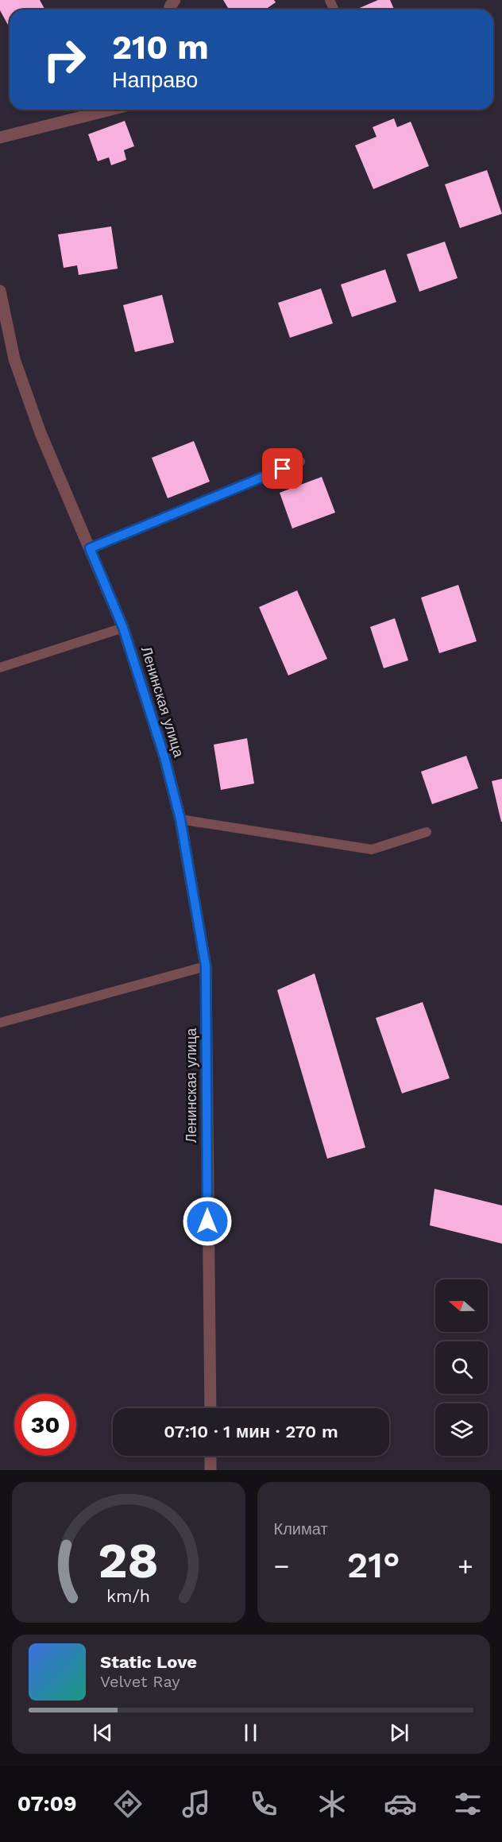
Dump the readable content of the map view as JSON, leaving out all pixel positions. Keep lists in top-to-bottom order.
{
  "streets": {
    "street": ["Ленинская улица"]
  },
  "north": "left",
  "page": {
    "turn": ["210 m", "Направо"],
    "limit": "30",
    "trip": "07:10 · 1 мин · 270 m",
    "tile": "Климат",
    "heat": ["−", "21°", "+"],
    "song": ["Static Love", "Velvet Ray"],
    "tabs": "07:09",
    "gauge": ["28", "km/h"]
  }
}
